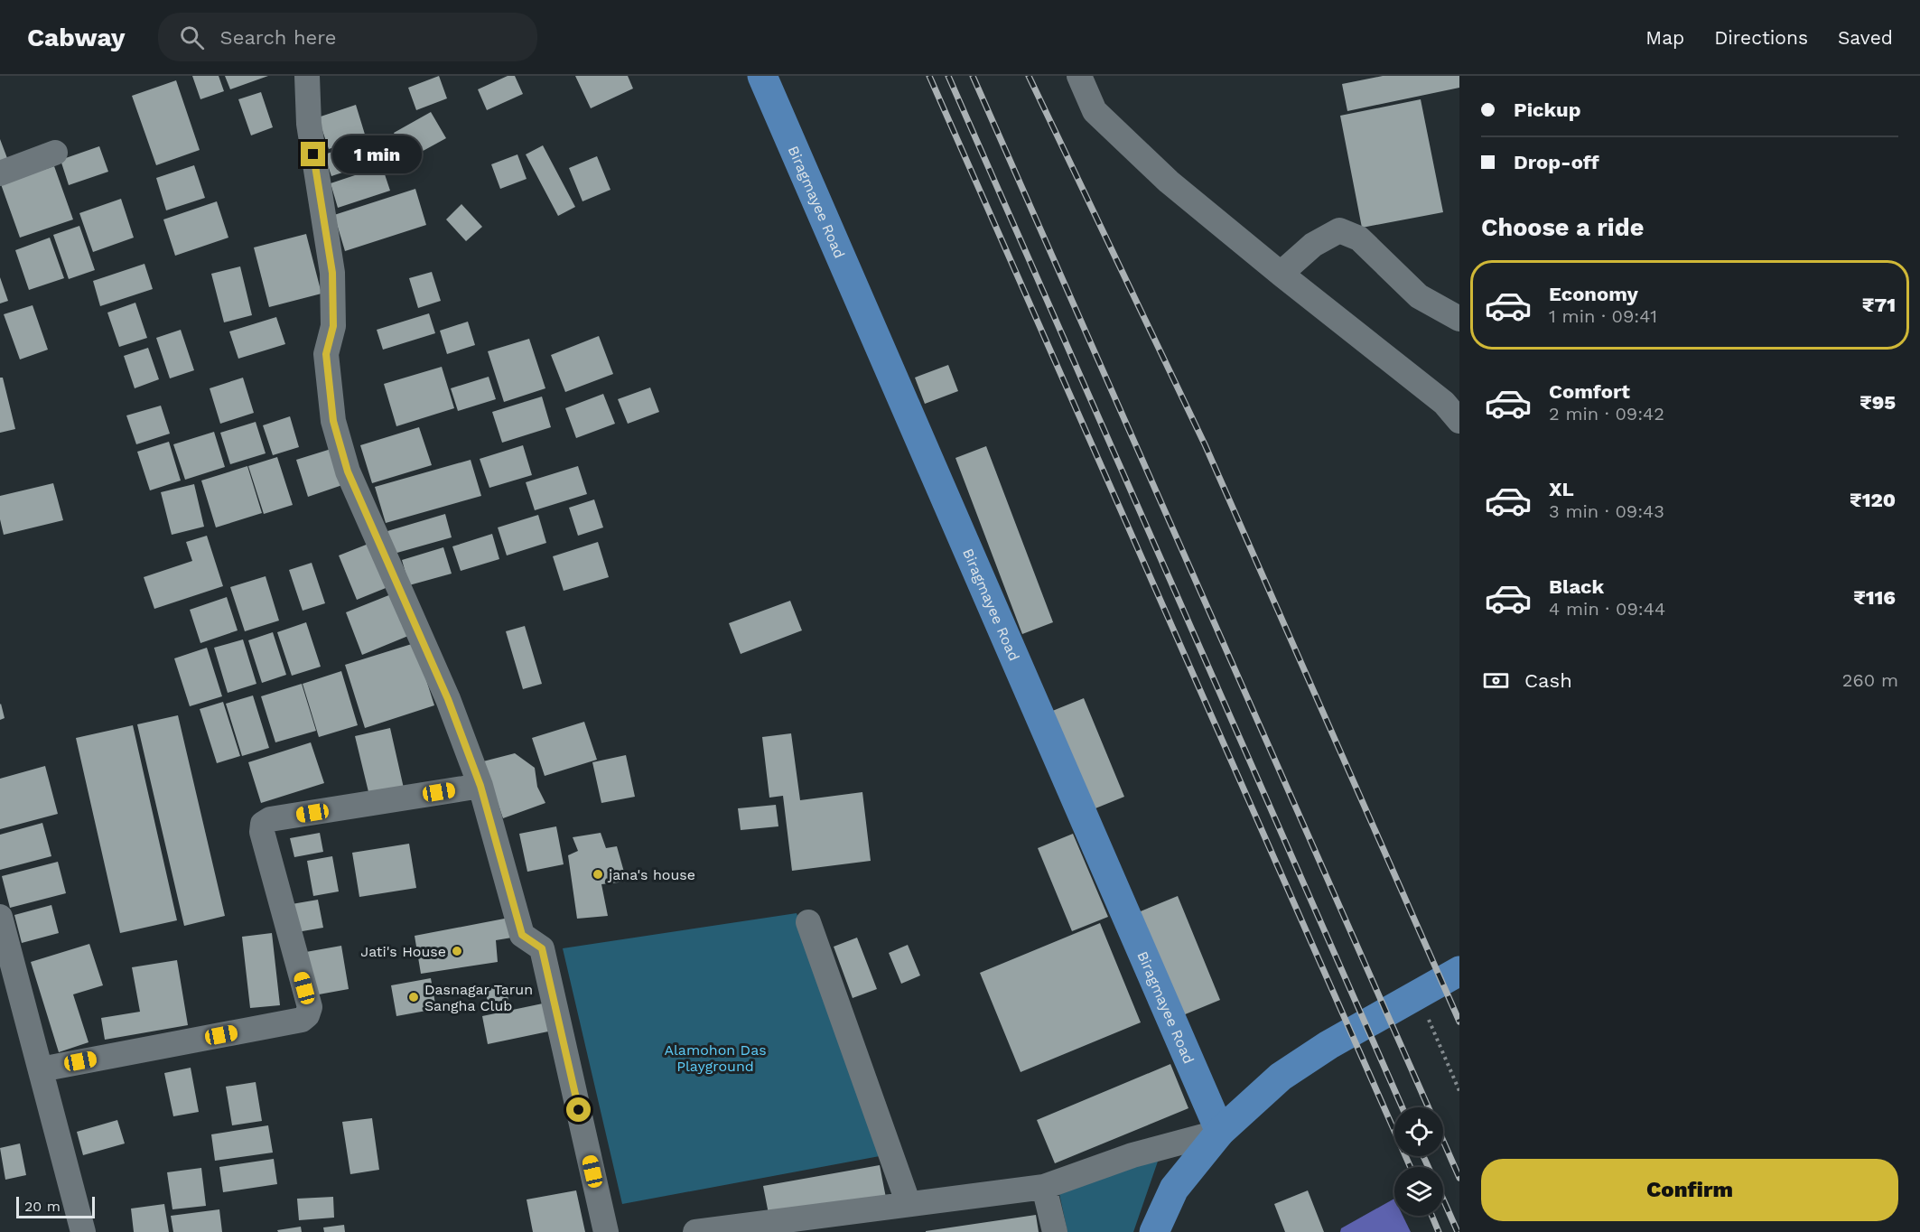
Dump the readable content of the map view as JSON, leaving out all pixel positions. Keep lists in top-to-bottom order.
{
  "streets": {
    "main road": ["Biragmayee Road"]
  },
  "parks": ["Alamohon Das Playground"],
  "places": ["jana's house", "Jati's House", "Dasnagar Tarun Sangha Club"],
  "scale_bar": "20 m",
  "page": {
    "header": "Cabway",
    "search": "Search here",
    "nav": ["Map", "Directions", "Saved"],
    "banner": ["Pickup", "Drop-off"],
    "bubble": "1 min",
    "heading": "Choose a ride",
    "list": [
      {
        "name": "Economy",
        "note": "1 min · 09:41",
        "value": "₹71"
      },
      {
        "name": "Comfort",
        "note": "2 min · 09:42",
        "value": "₹95"
      },
      {
        "name": "XL",
        "note": "3 min · 09:43",
        "value": "₹120"
      },
      {
        "name": "Black",
        "note": "4 min · 09:44",
        "value": "₹116"
      }
    ],
    "pay": ["Cash", "260 m"],
    "buttons": "Confirm",
    "scale": "20 m"
  }
}
